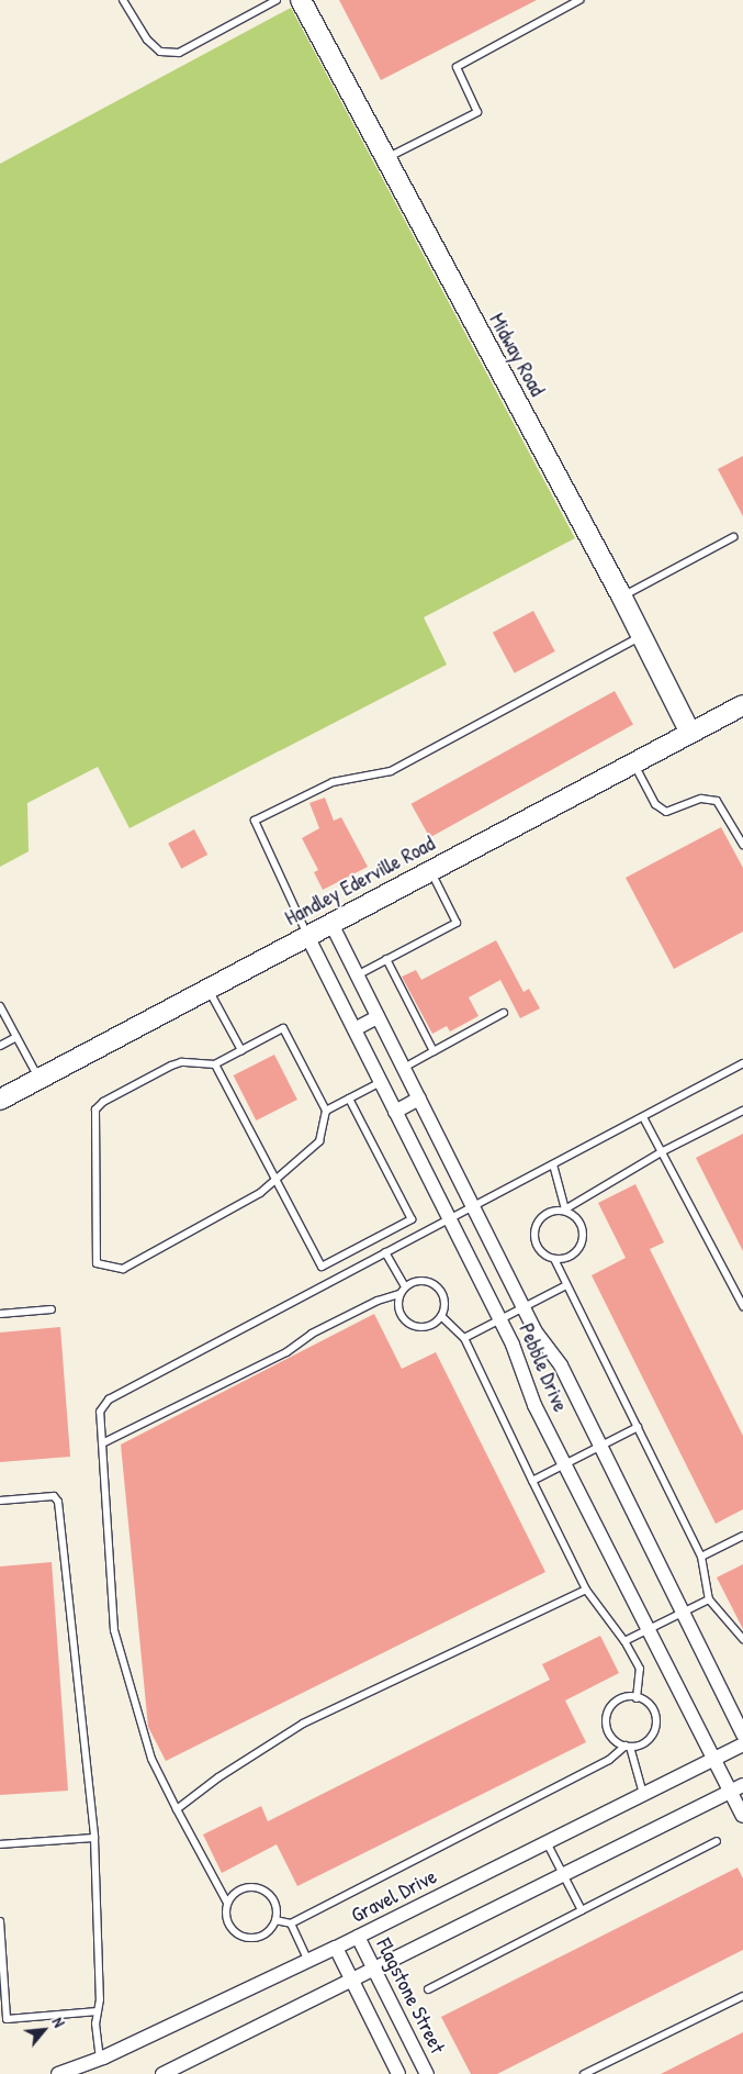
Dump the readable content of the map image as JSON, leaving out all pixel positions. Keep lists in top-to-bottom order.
{
  "streets": {
    "main road": ["Midway Road", "Handley Ederville Road"],
    "street": ["Pebble Drive", "Gravel Drive", "Flagstone Street"]
  },
  "crossings": [
    ["Midway Road", "Handley Ederville Road"],
    ["Handley Ederville Road", "Pebble Drive"],
    ["Pebble Drive", "Gravel Drive"],
    ["Gravel Drive", "Flagstone Street"]
  ],
  "north": "top right"
}
